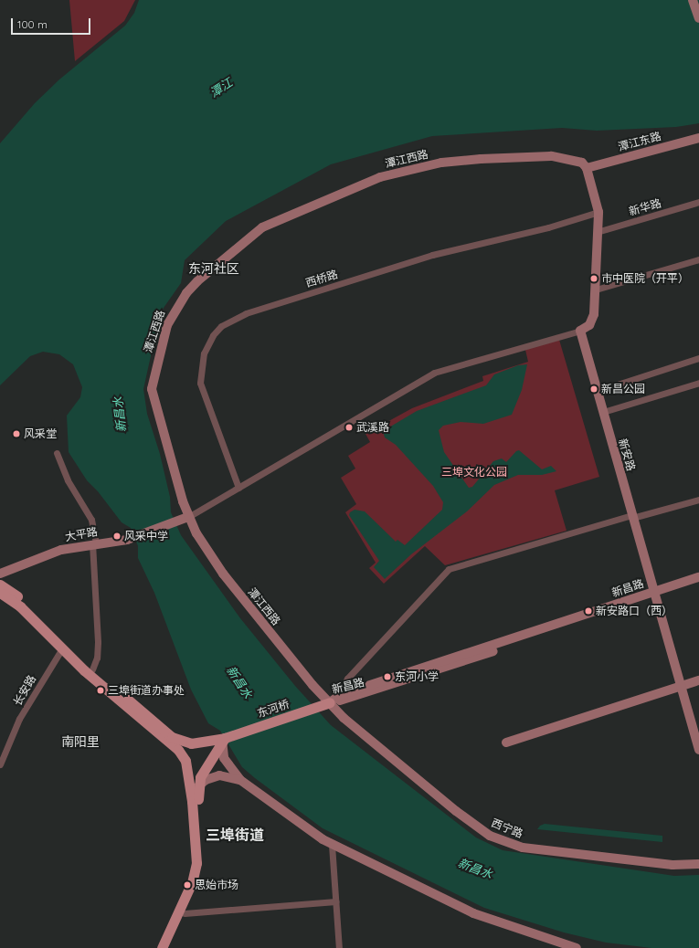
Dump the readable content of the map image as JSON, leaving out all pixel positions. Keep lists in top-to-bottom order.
{
  "streets": {
    "main road": ["东河桥"],
    "street": [
      "潭江东路",
      "潭江西路",
      "新华路",
      "西桥路",
      "新安路",
      "大平路",
      "新昌路",
      "长安路",
      "西宁路"
    ]
  },
  "crossings": [
    ["潭江东路", "潭江西路"],
    ["潭江西路", "大平路"],
    ["潭江西路", "新昌路"],
    ["潭江西路", "东河桥"],
    ["潭江西路", "西宁路"],
    ["新安路", "新昌路"],
    ["新昌路", "东河桥"],
    ["新昌路", "西宁路"],
    ["东河桥", "西宁路"]
  ],
  "districts": ["东河社区", "南阳里", "三埠街道"],
  "water": ["潭江", "新昌水"],
  "parks": ["三埠文化公园"],
  "places": [
    "市中医院（开平）",
    "新昌公园",
    "武溪路",
    "风采堂",
    "风采中学",
    "新安路口（西）",
    "东河小学",
    "三埠街道办事处",
    "思始市场"
  ],
  "scale_bar": "100 m"
}
